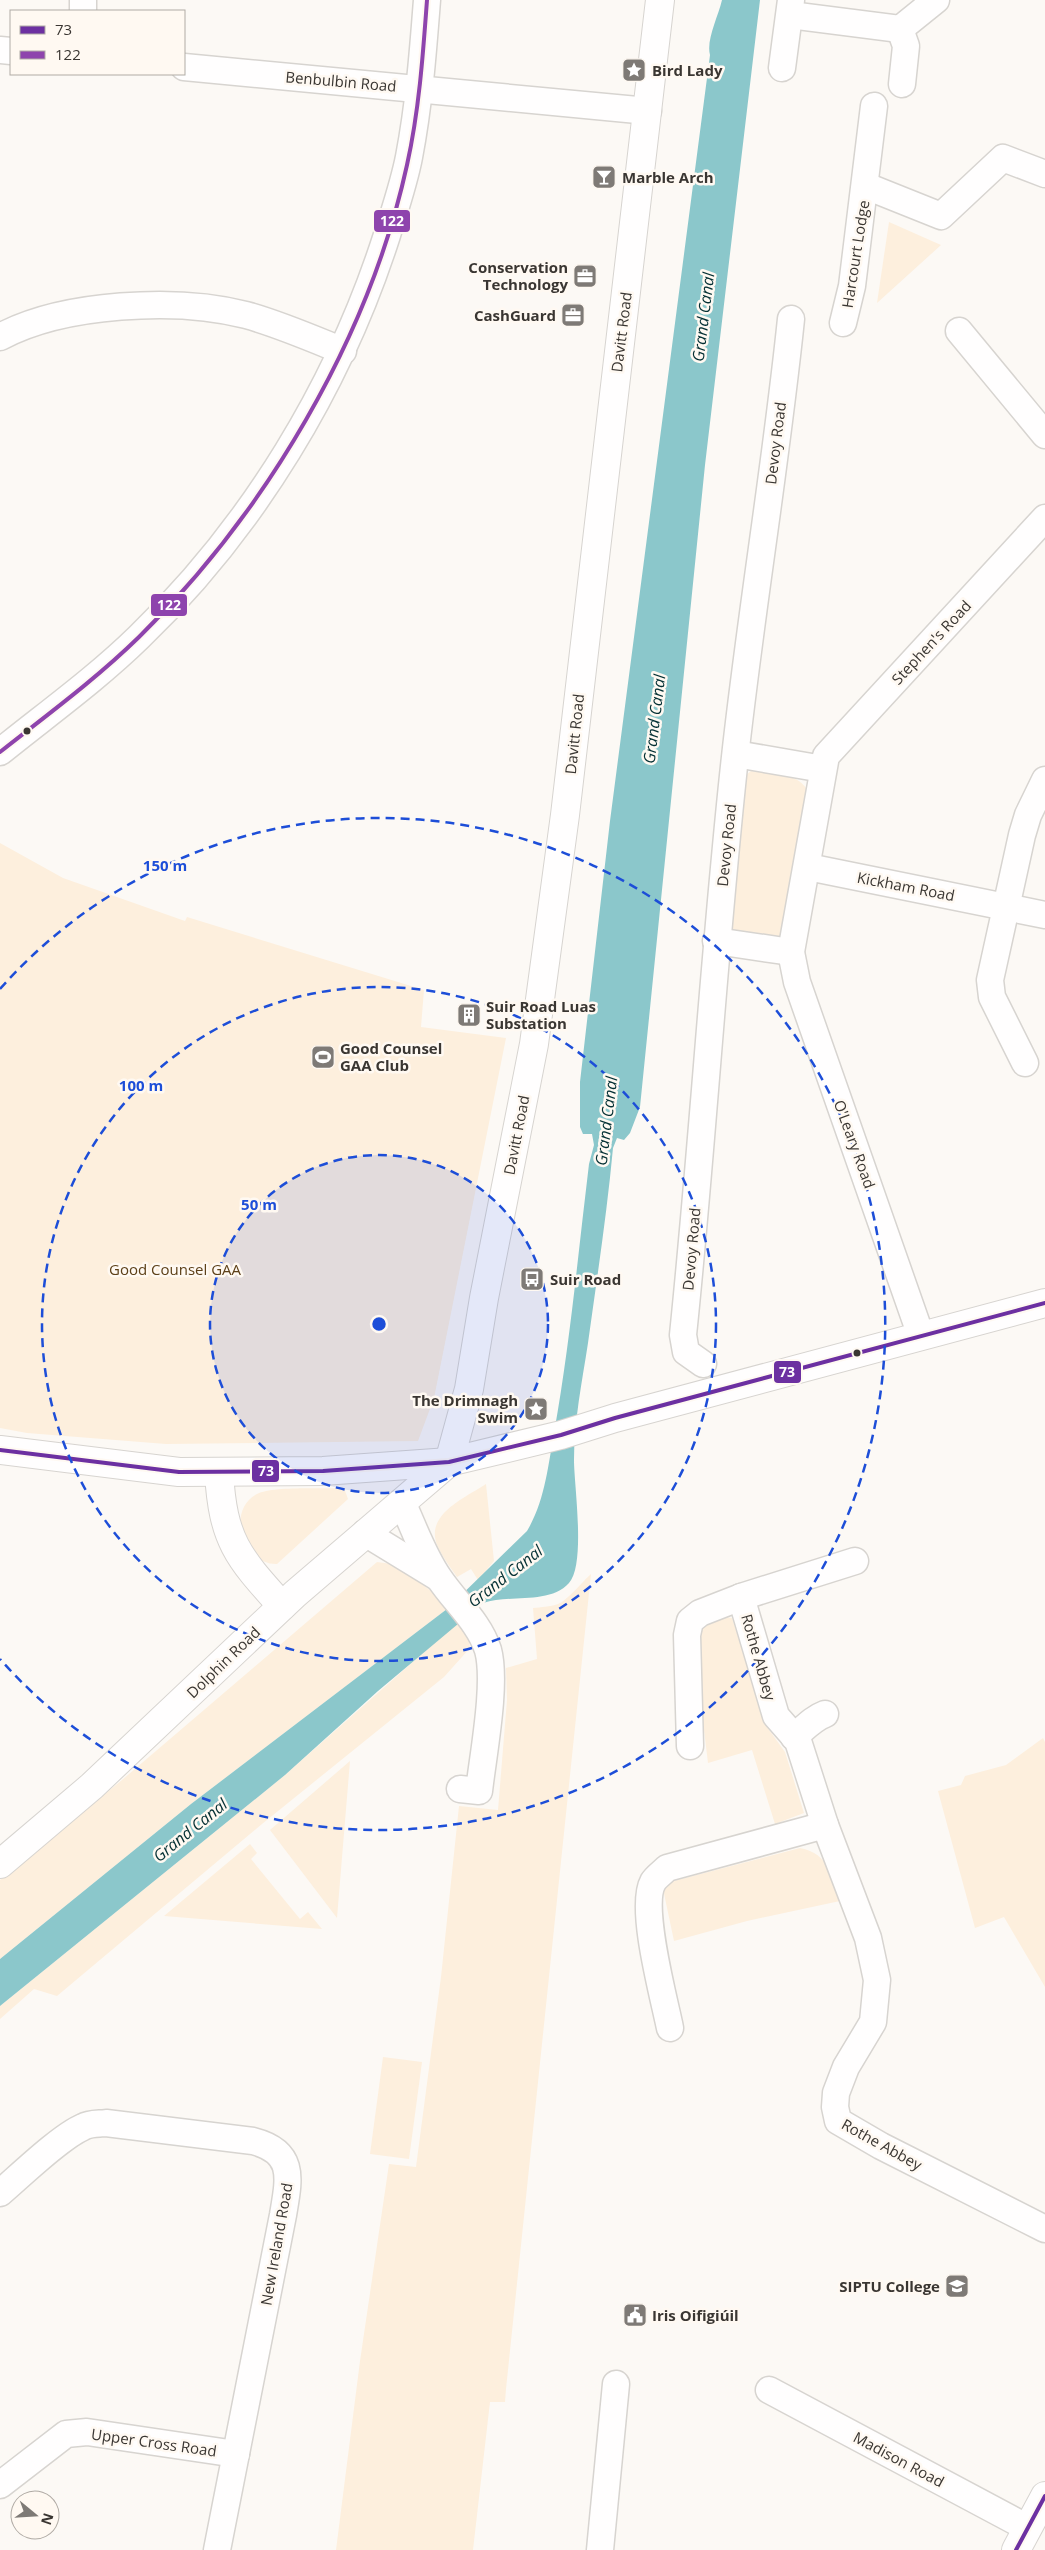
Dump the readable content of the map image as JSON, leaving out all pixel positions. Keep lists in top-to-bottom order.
{
  "streets": {
    "main road": ["Davitt Road", "Dolphin Road"],
    "street": [
      "Benbulbin Road",
      "Harcourt Lodge",
      "Devoy Road",
      "Stephen's Road",
      "Kickham Road",
      "O'Leary Road",
      "Rothe Abbey",
      "New Ireland Road",
      "Upper Cross Road",
      "Madison Road"
    ]
  },
  "crossings": [
    ["Benbulbin Road", "Davitt Road"],
    ["Davitt Road", "Dolphin Road"],
    ["Stephen's Road", "Kickham Road"],
    ["Stephen's Road", "O'Leary Road"],
    ["Kickham Road", "O'Leary Road"],
    ["New Ireland Road", "Upper Cross Road"]
  ],
  "water": ["Grand Canal"],
  "parks": ["Good Counsel GAA"],
  "places": {
    "place": ["Bird Lady", "The Drimnagh Swim"],
    "bar": ["Marble Arch"],
    "office": ["Conservation Technology", "CashGuard"],
    "building": ["Suir Road Luas Substation"],
    "sports": ["Good Counsel GAA Club"],
    "bus stop": ["Suir Road"],
    "school or university": ["SIPTU College"],
    "public building": ["Iris Oifigiúil"]
  },
  "lines": ["transit line 122", "transit line 73"],
  "legend": ["73", "122"],
  "north": "right",
  "rings": ["150 m", "100 m", "50 m"]
}
